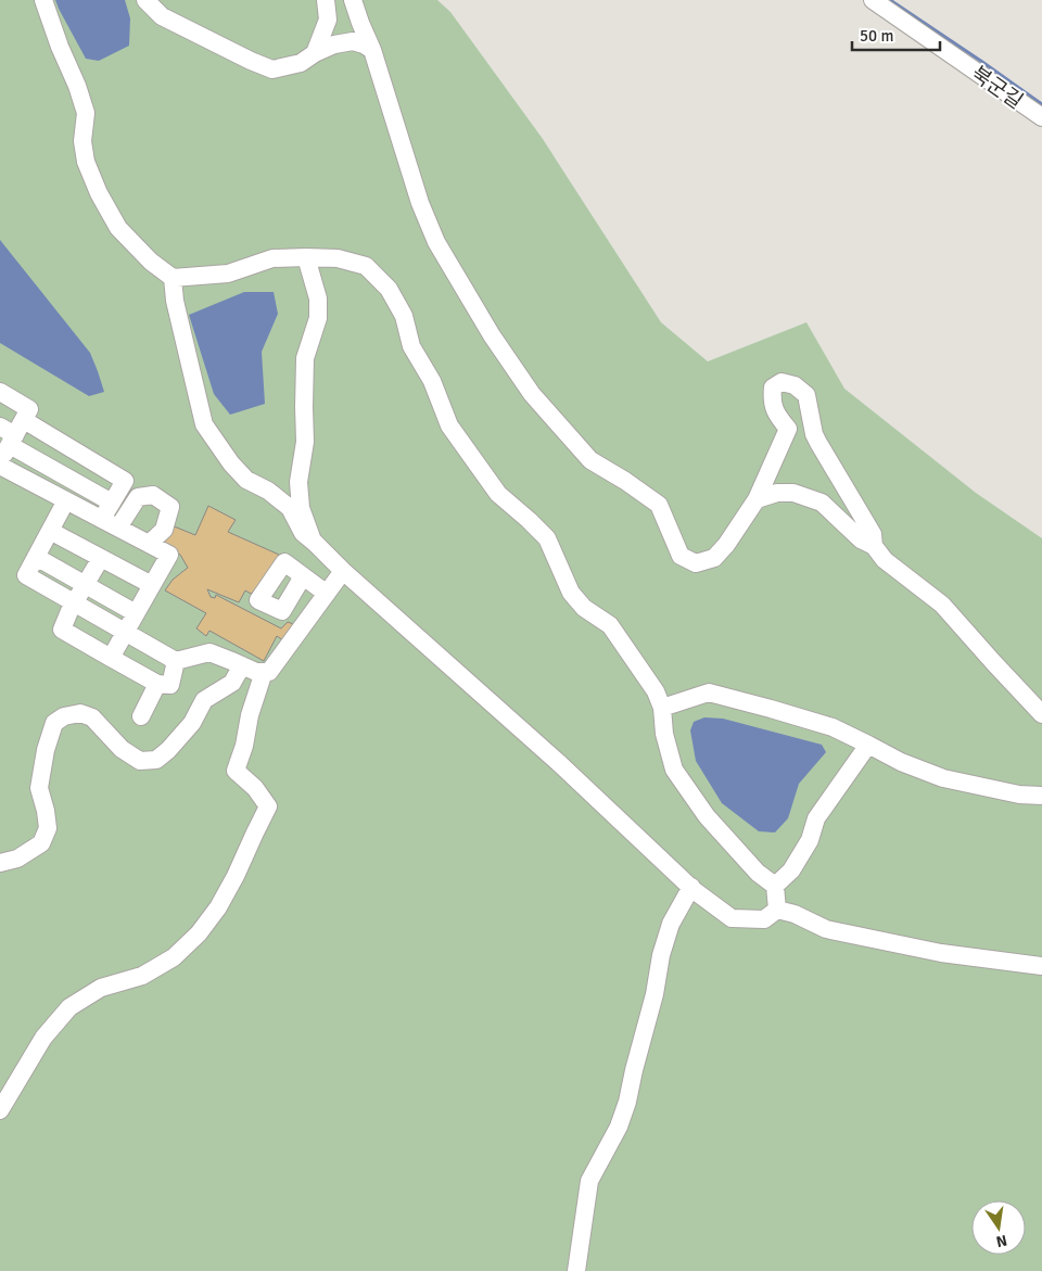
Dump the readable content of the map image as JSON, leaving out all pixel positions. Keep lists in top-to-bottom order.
{
  "streets": {
    "street": ["북군길"]
  },
  "scale_bar": "50 m",
  "north": "bottom"
}
